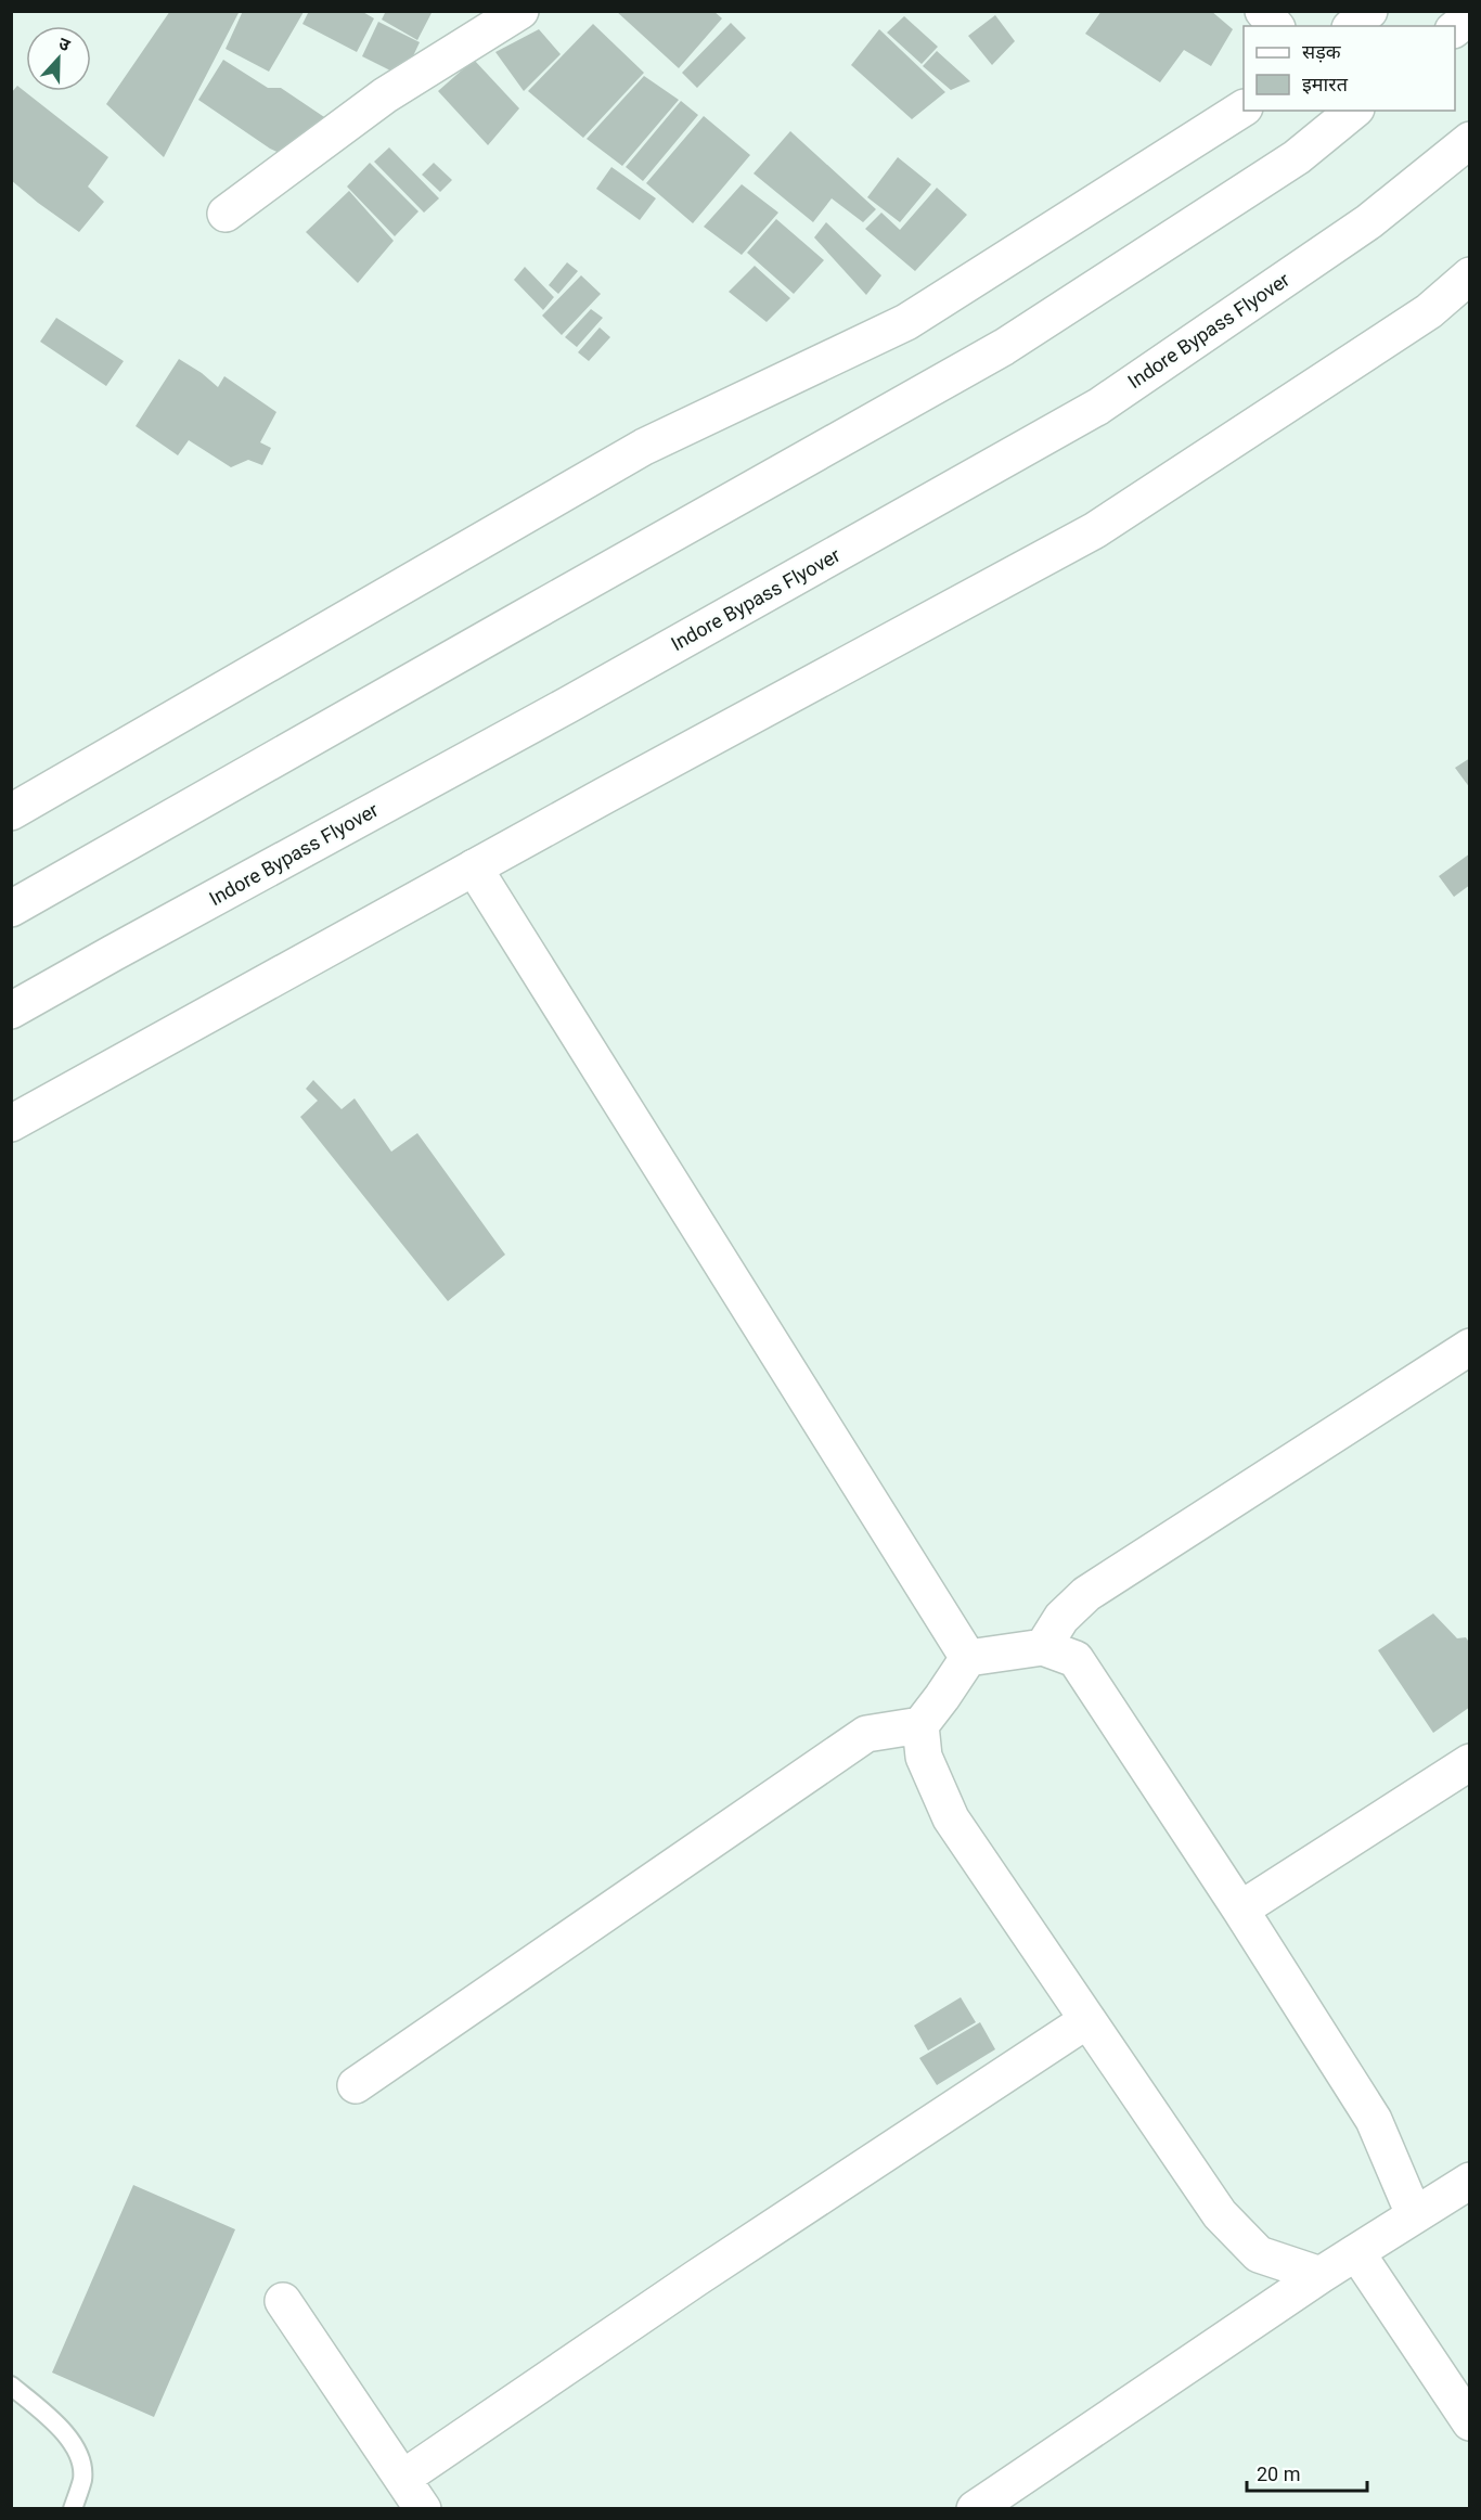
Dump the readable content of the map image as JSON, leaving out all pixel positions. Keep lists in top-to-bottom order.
{
  "streets": {
    "main road": ["Indore Bypass Flyover"]
  },
  "legend": ["सड़क", "इमारत"],
  "scale_bar": "20 m",
  "north": "top"
}
